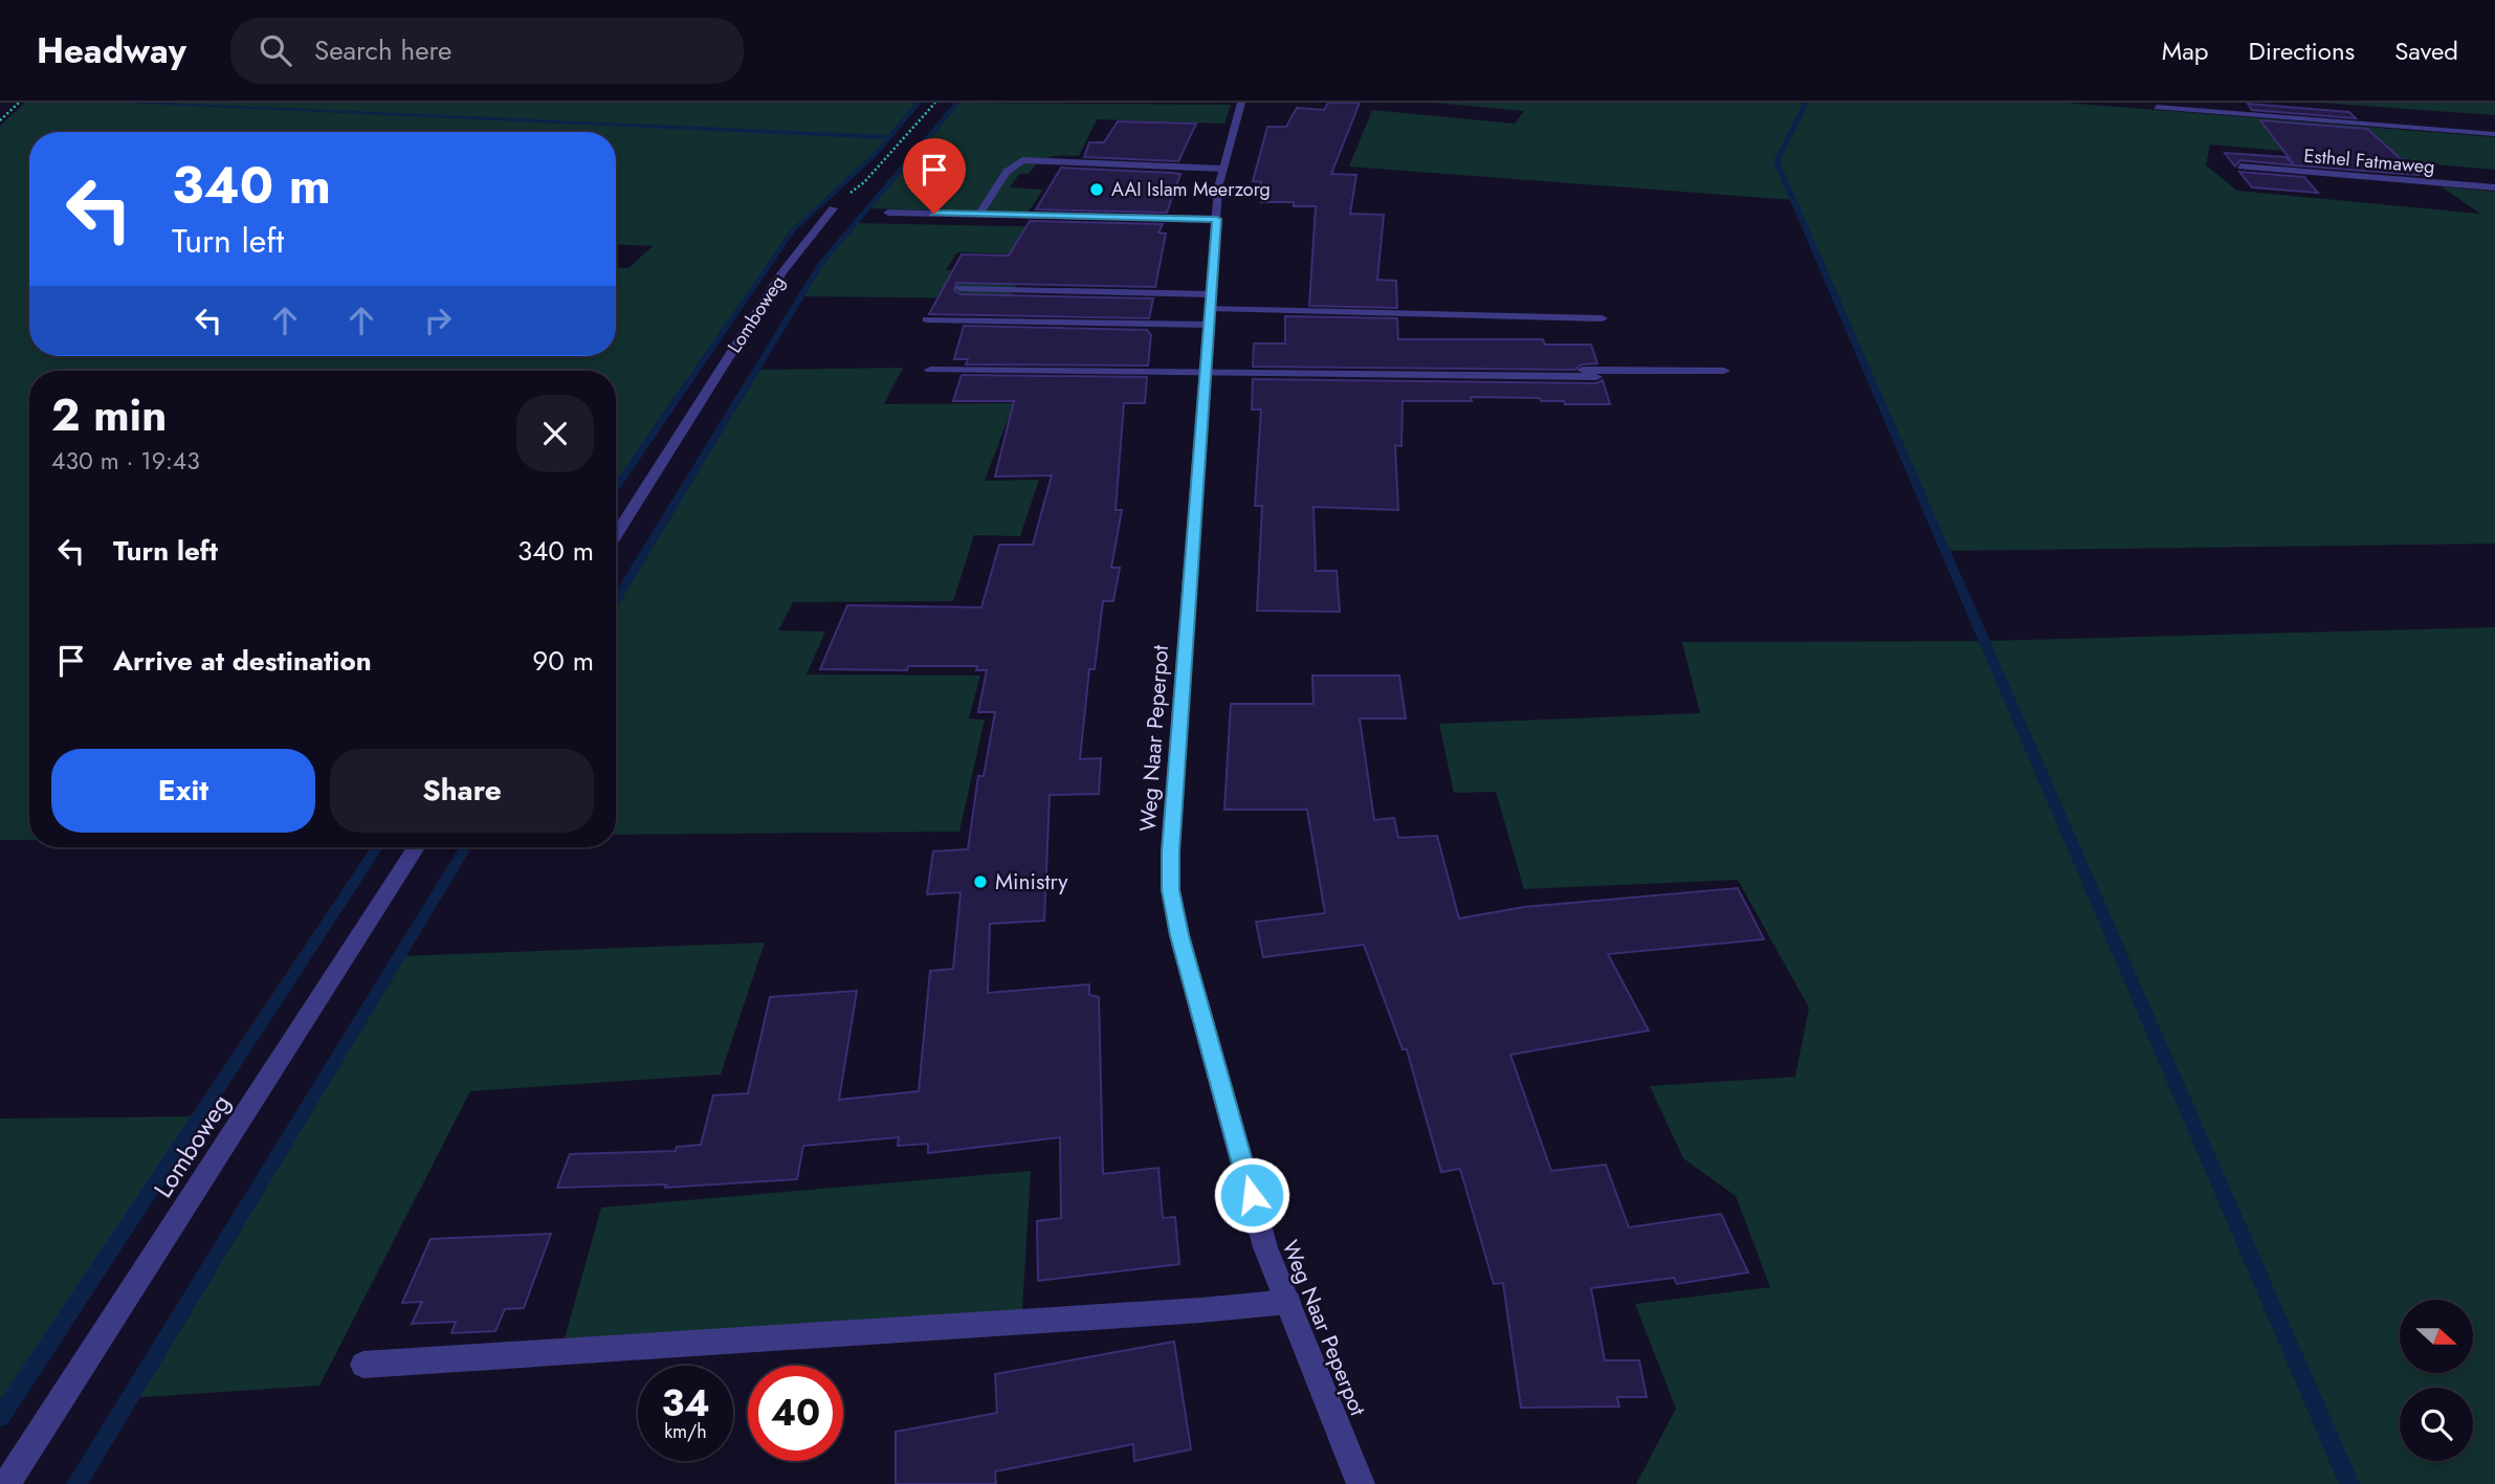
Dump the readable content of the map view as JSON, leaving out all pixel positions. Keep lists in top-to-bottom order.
{
  "streets": {
    "street": ["Esthel Fatmaweg", "Lomboweg", "Weg Naar Peperpot"]
  },
  "places": ["AAI Islam Meerzorg", "Ministry"],
  "north": "right",
  "page": {
    "header": "Headway",
    "search": "Search here",
    "nav": ["Map", "Directions", "Saved"],
    "turn": ["340 m", "Turn left"],
    "heading": ["2 min", "430 m · 19:43"],
    "list": [
      {
        "name": "Turn left",
        "value": "340 m"
      },
      {
        "name": "Arrive at destination",
        "value": "90 m"
      }
    ],
    "buttons": ["Exit", "Share"],
    "speed": "34 km/h",
    "limit": "40"
  }
}
